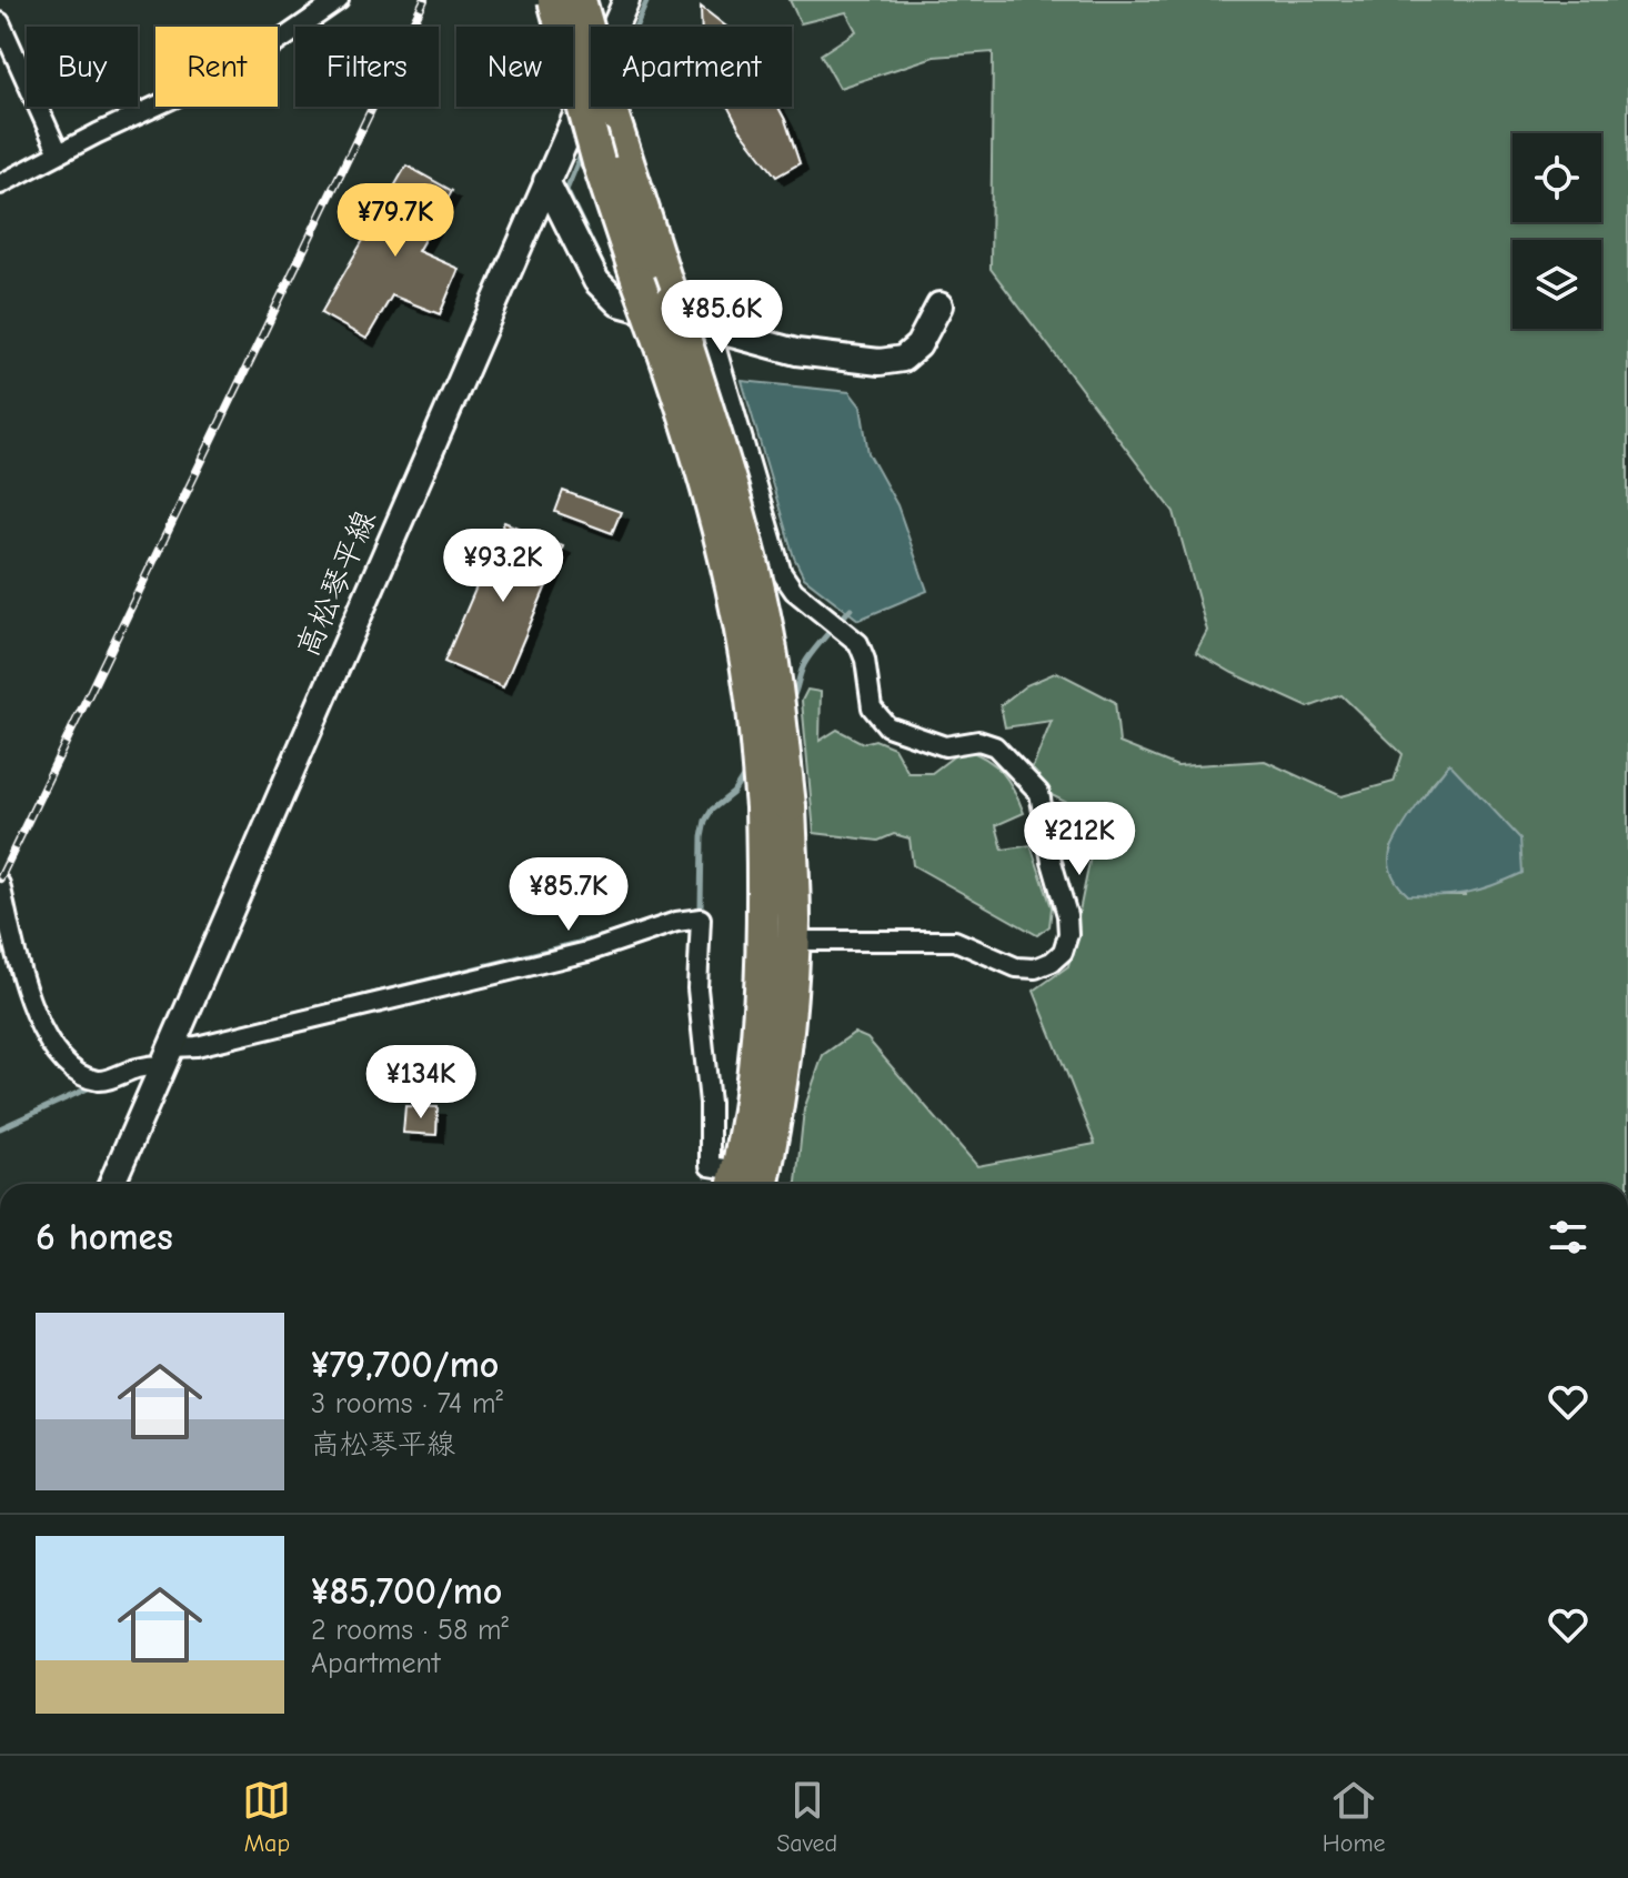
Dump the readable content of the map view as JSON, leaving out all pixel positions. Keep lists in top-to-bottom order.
{
  "streets": {
    "main road": ["高松琴平線"]
  },
  "page": {
    "chip": [
      "Buy",
      "Rent",
      "Filters",
      "New",
      "Apartment"
    ],
    "price": [
      "¥79.7K",
      "¥85.6K",
      "¥93.2K",
      "¥212K",
      "¥85.7K",
      "¥134K"
    ],
    "heading": "6 homes",
    "list": [
      {
        "name": "¥79,700/mo",
        "note": "3 rooms · 74 m² · 高松琴平線"
      },
      {
        "name": "¥85,700/mo",
        "note": "2 rooms · 58 m² · Apartment"
      }
    ],
    "tabs": ["Map", "Saved", "Home"]
  }
}
